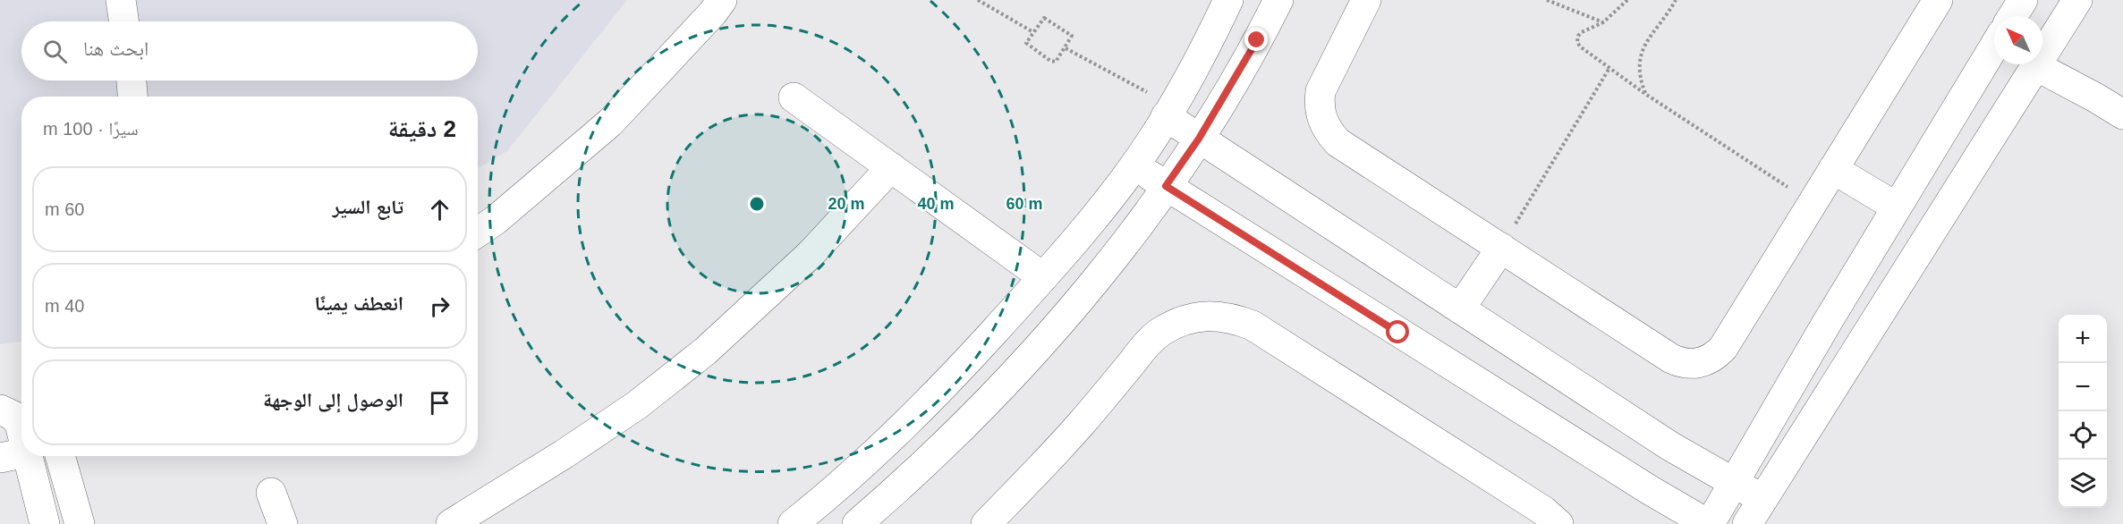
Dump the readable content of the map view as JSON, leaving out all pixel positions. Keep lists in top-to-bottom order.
{
  "north": "top left",
  "page": {
    "search": "ابحث هنا",
    "heading": ["2 دقيقة", "سيرًا · 100 m"],
    "list": [
      ["تابع السير", "60 m"],
      ["انعطف يمينًا", "40 m"],
      "الوصول إلى الوجهة"
    ],
    "map_buttons": ["+", "−"]
  },
  "rings": ["20 m", "40 m", "60 m"]
}
